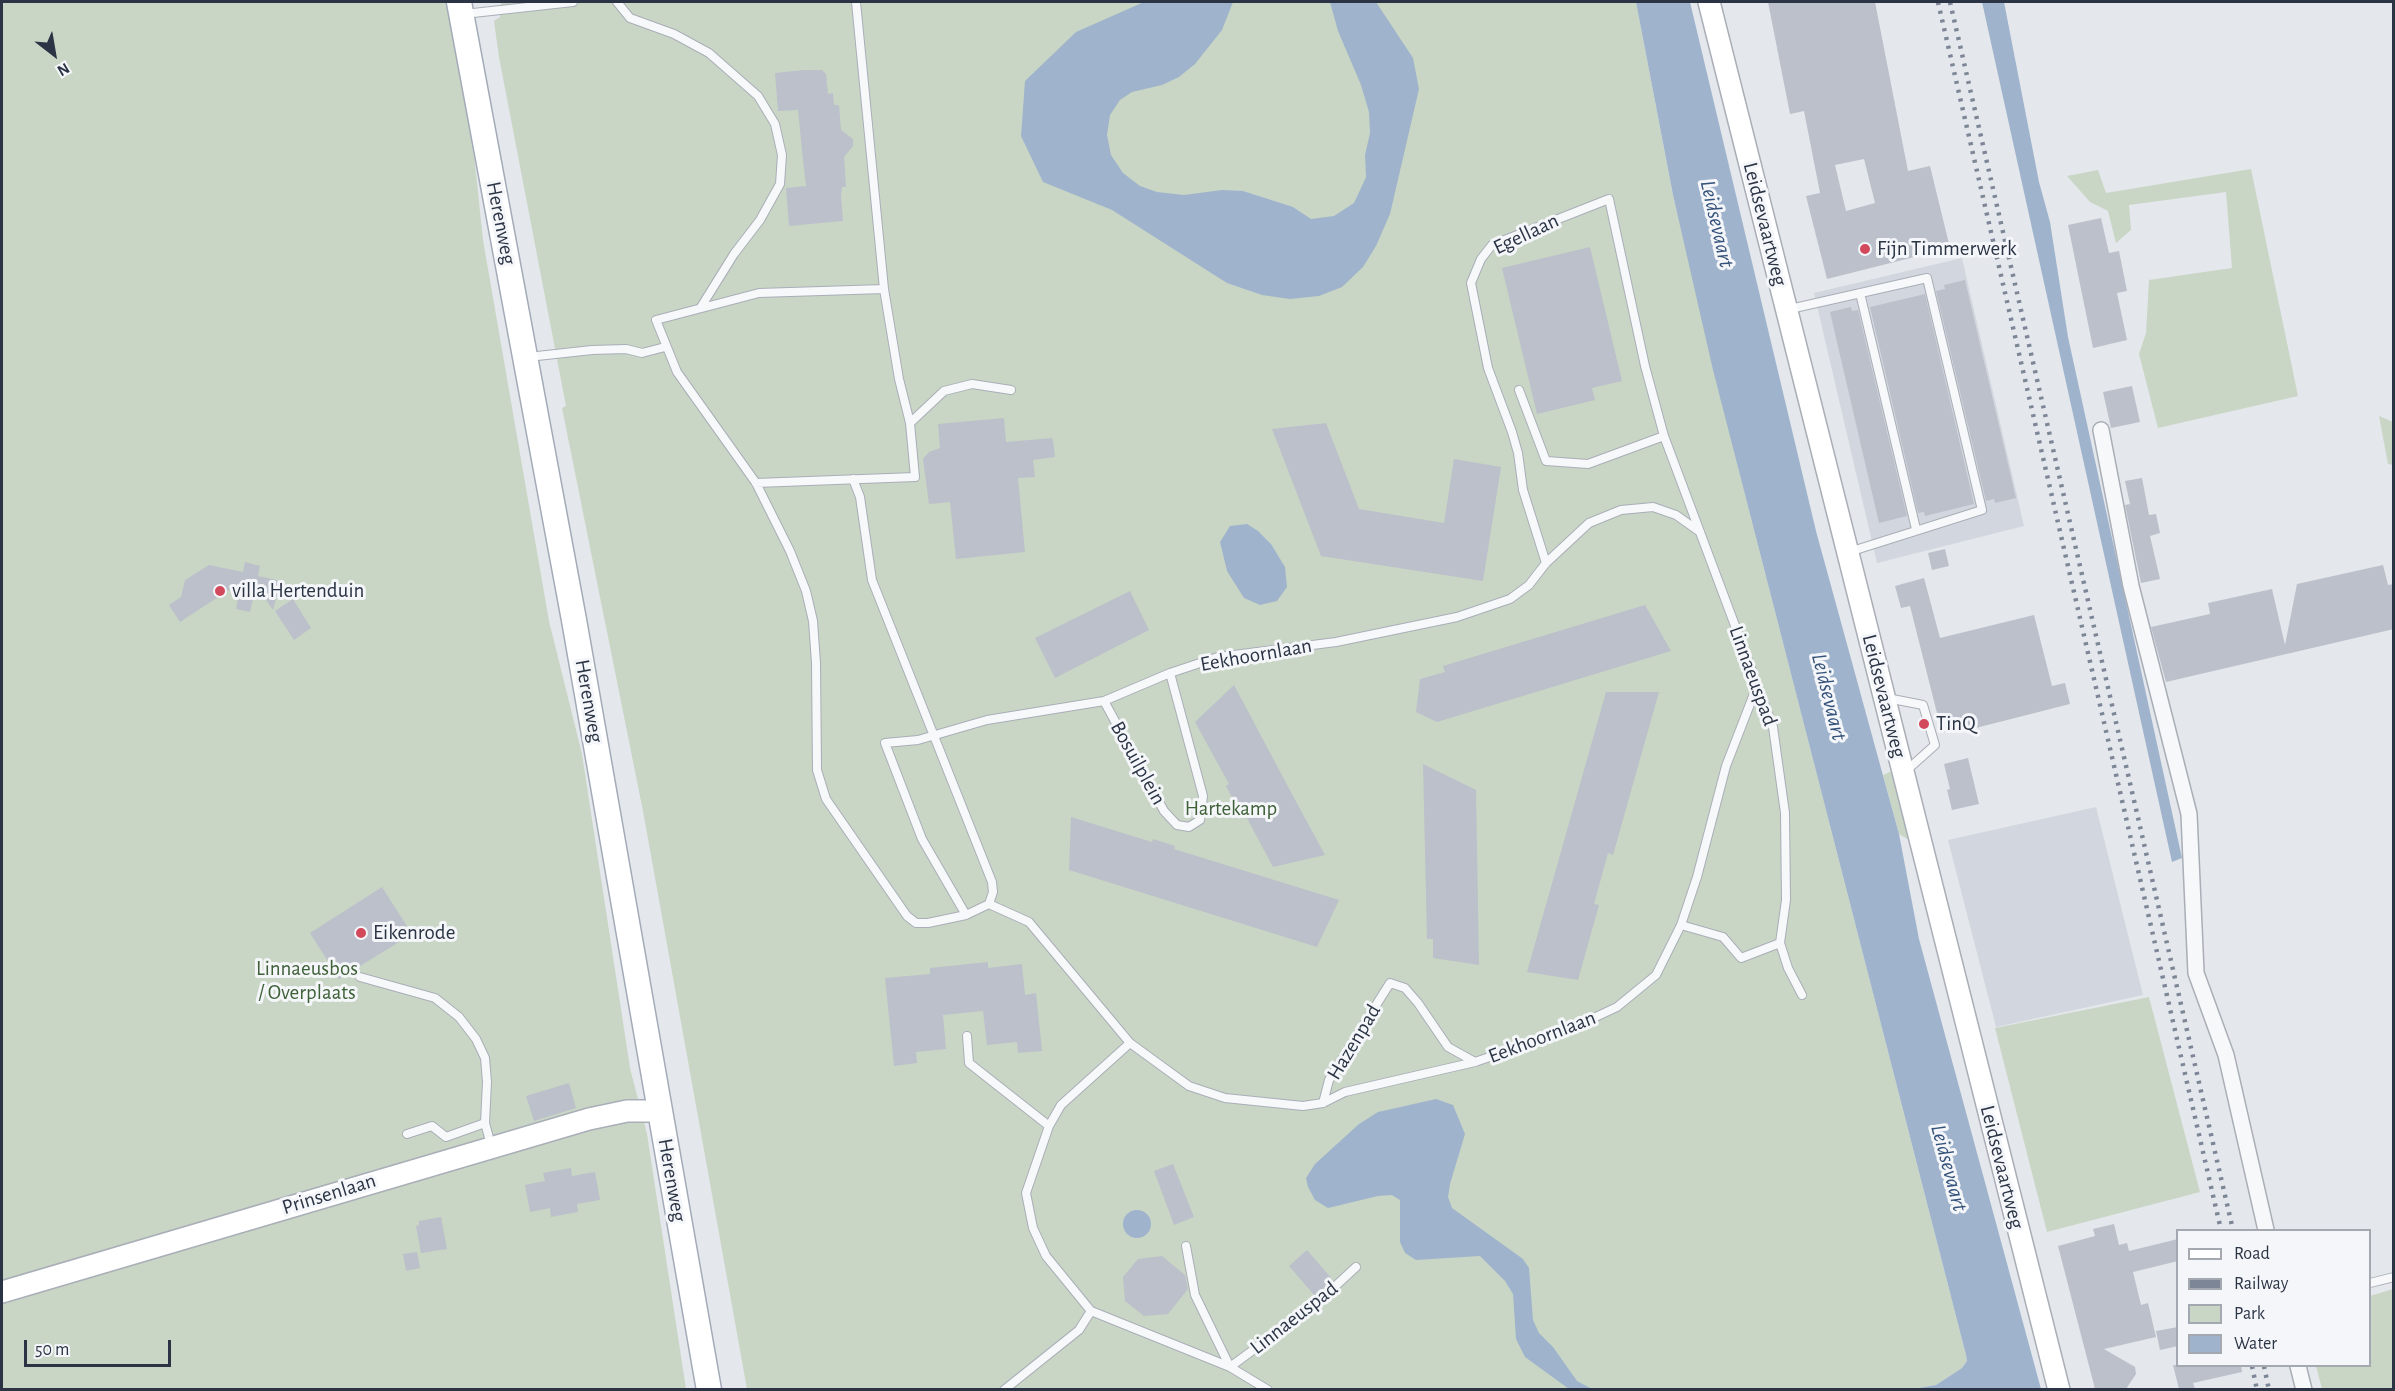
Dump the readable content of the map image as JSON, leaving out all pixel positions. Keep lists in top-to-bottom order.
{
  "streets": {
    "main road": ["Herenweg"],
    "street": ["Leidsevaartweg", "Prinsenlaan"],
    "lane": [
      "Egellaan",
      "Eekhoornlaan",
      "Linnaeuspad",
      "Bosuilplein",
      "Hazenpad"
    ]
  },
  "crossings": [
    ["Herenweg", "Prinsenlaan"],
    ["Egellaan", "Eekhoornlaan"],
    ["Egellaan", "Linnaeuspad"],
    ["Eekhoornlaan", "Linnaeuspad"],
    ["Eekhoornlaan", "Bosuilplein"],
    ["Eekhoornlaan", "Hazenpad"]
  ],
  "water": ["Leidsevaart"],
  "parks": ["Hartekamp", "Linnaeusbos / Overplaats"],
  "places": [
    "Fijn Timmerwerk",
    "villa Hertenduin",
    "TinQ",
    "Eikenrode"
  ],
  "legend": [
    "Road",
    "Railway",
    "Park",
    "Water"
  ],
  "scale_bar": "50 m",
  "north": "bottom right"
}
